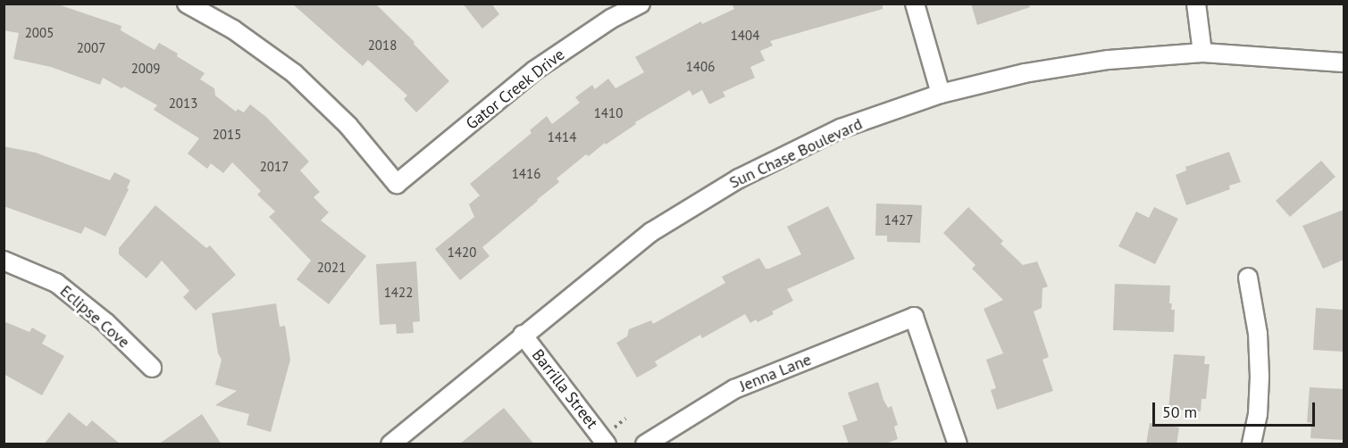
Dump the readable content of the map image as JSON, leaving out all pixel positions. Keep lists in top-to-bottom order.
{
  "streets": {
    "street": [
      "Gator Creek Drive",
      "Sun Chase Boulevard",
      "Eclipse Cove",
      "Jenna Lane",
      "Barrilla Street"
    ]
  },
  "crossings": [
    ["Sun Chase Boulevard", "Barrilla Street"]
  ],
  "house_numbers": [
    "2005",
    "1404",
    "2018",
    "2007",
    "1406",
    "2009",
    "2013",
    "1410",
    "2015",
    "1414",
    "2017",
    "1416",
    "1427",
    "1420",
    "2021",
    "1422"
  ],
  "scale_bar": "50 m"
}
